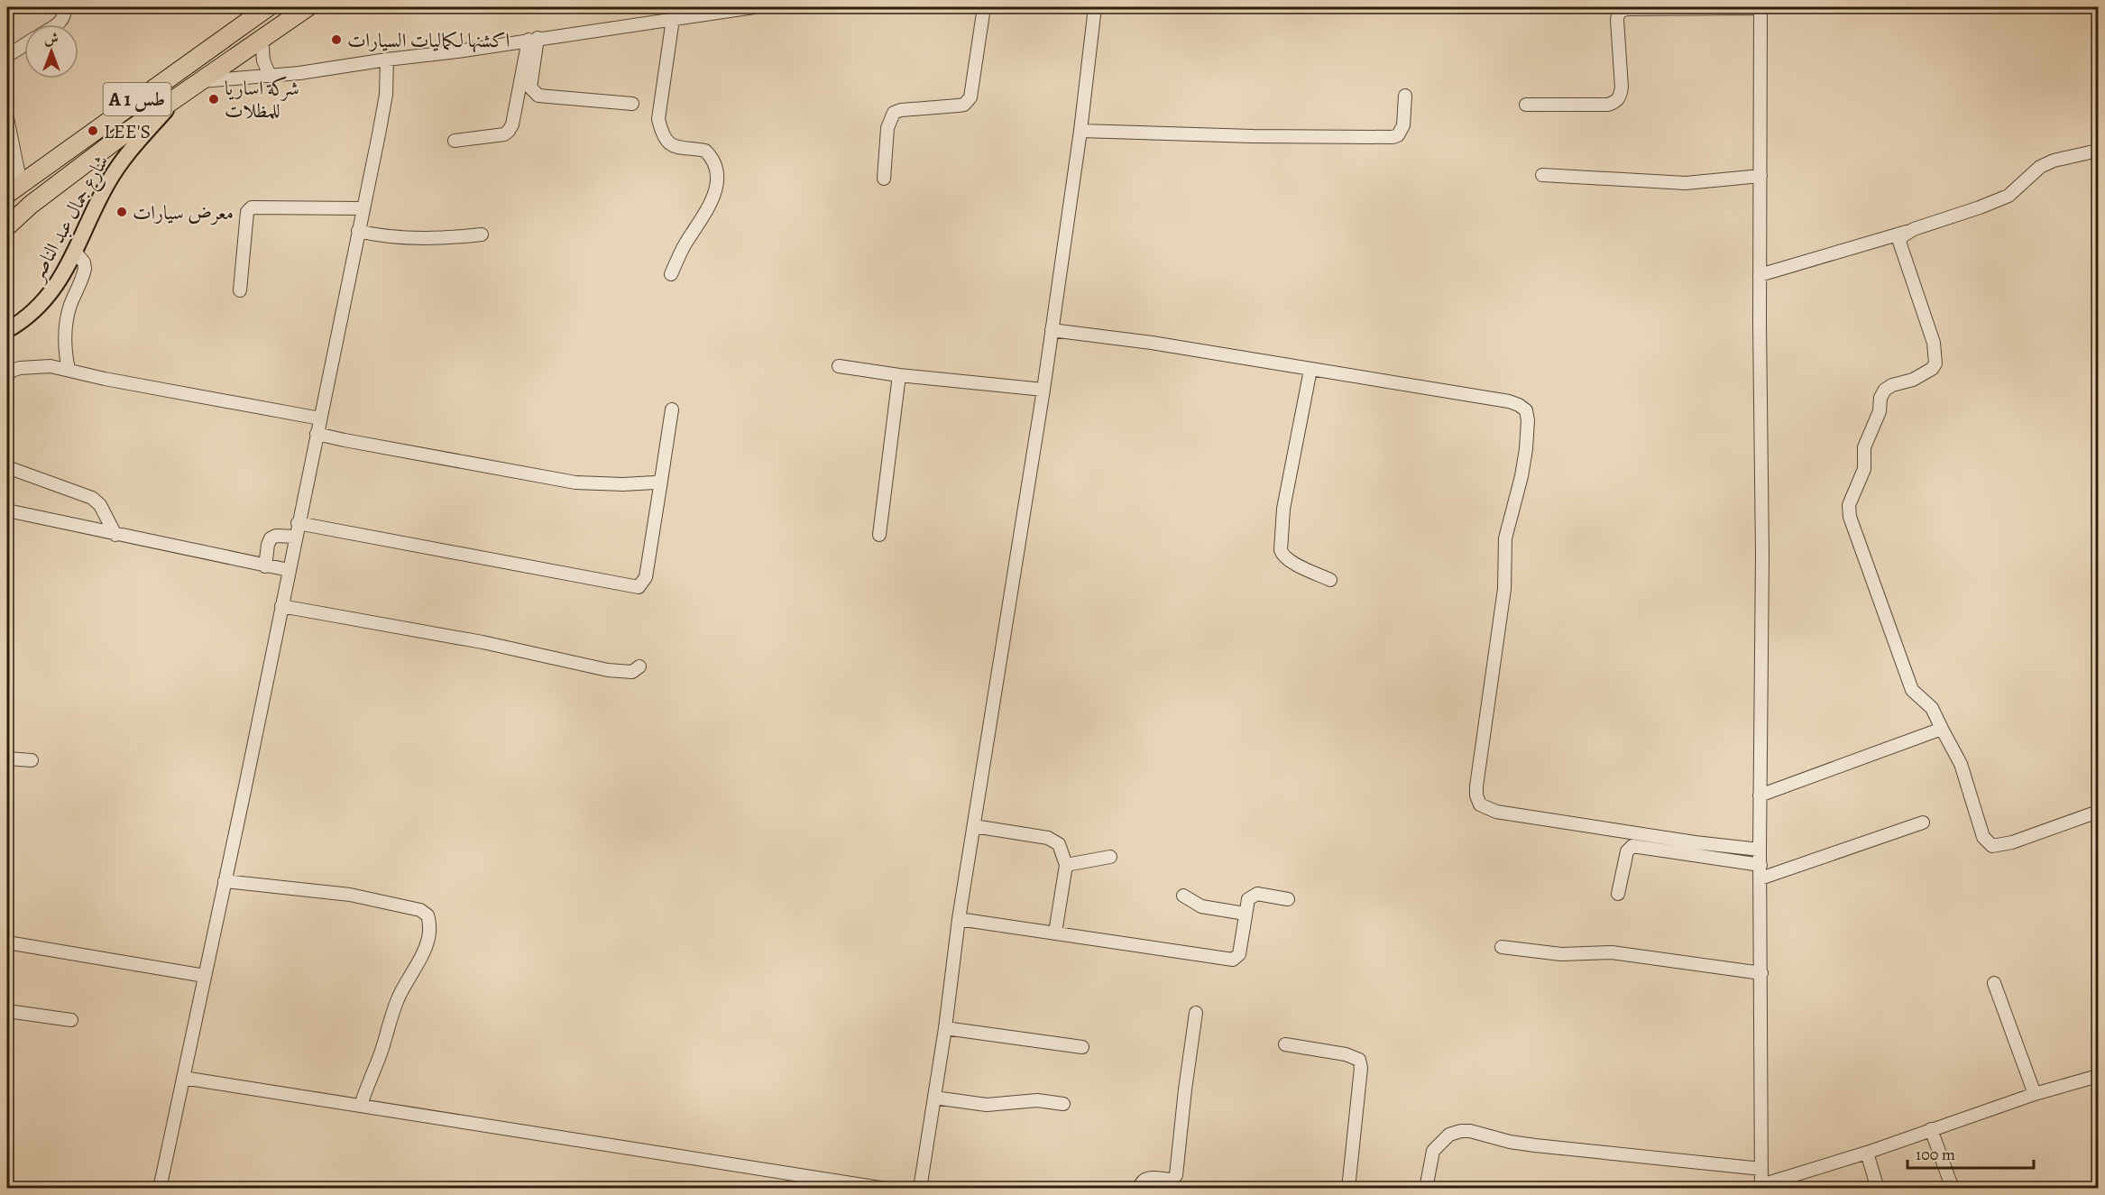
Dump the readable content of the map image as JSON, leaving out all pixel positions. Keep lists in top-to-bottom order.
{
  "streets": {
    "highway": ["A 1 طس"],
    "main road": ["شارع جمال عبد الناصر"]
  },
  "crossings": [
    ["A 1 طس", "شارع جمال عبد الناصر"]
  ],
  "places": [
    "اكشنها لكماليات السيارات",
    "شركة اساريا للمظلات",
    "LEE'S",
    "معرض سيارات"
  ],
  "scale_bar": "100 m",
  "north": "top"
}
